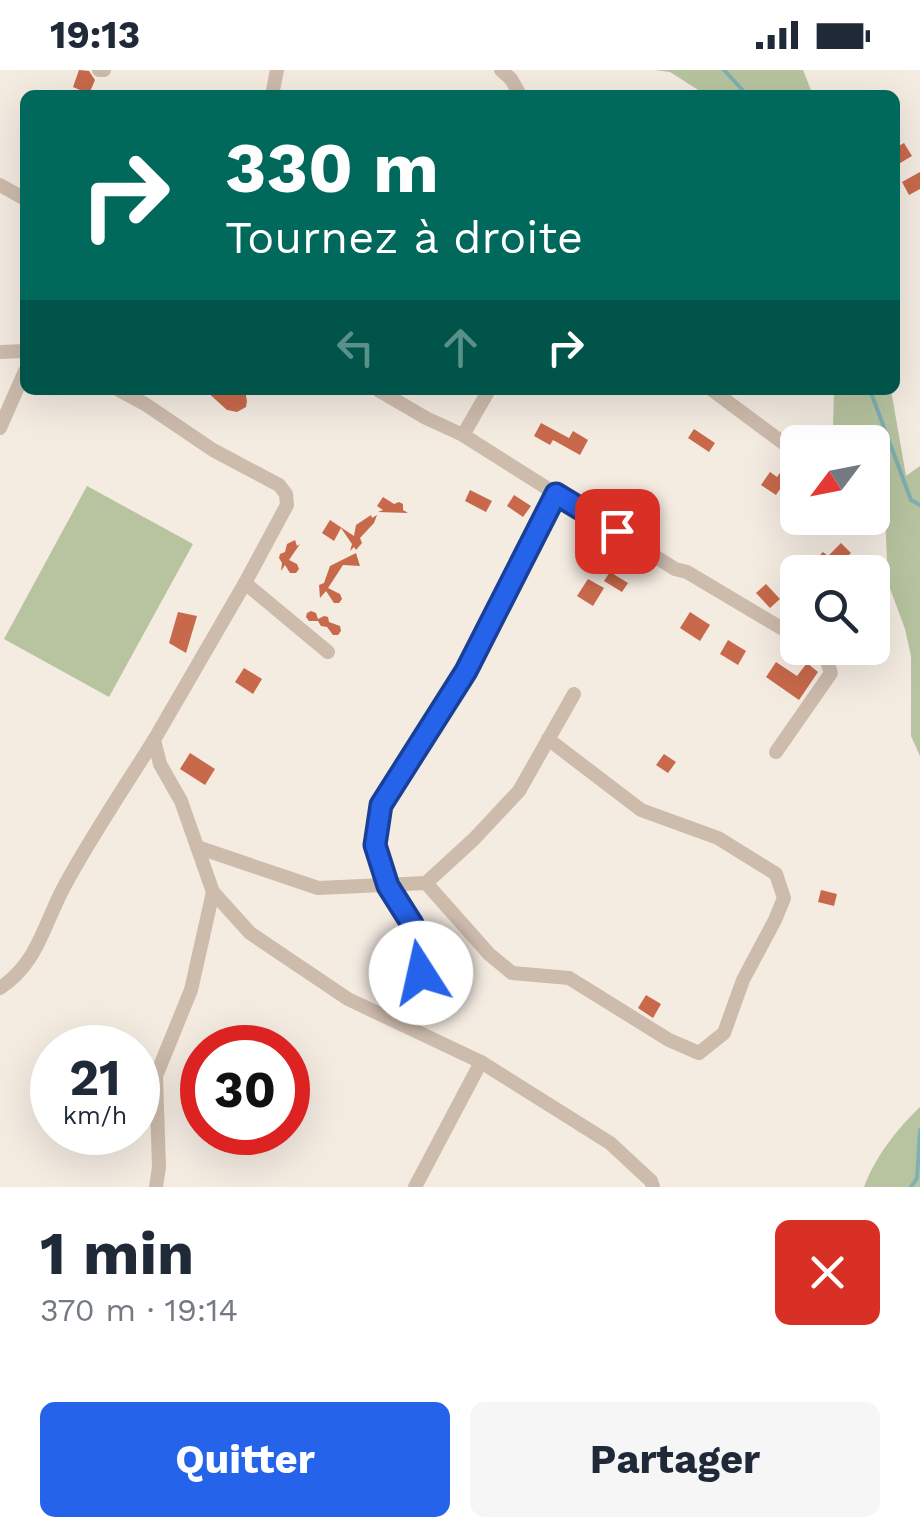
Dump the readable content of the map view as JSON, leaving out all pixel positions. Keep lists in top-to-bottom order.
{
  "north": "bottom left",
  "page": {
    "status": "19:13",
    "turn": ["330 m", "Tournez à droite"],
    "speed": "21 km/h",
    "limit": "30",
    "heading": ["1 min", "370 m · 19:14"],
    "buttons": ["Quitter", "Partager"]
  }
}
